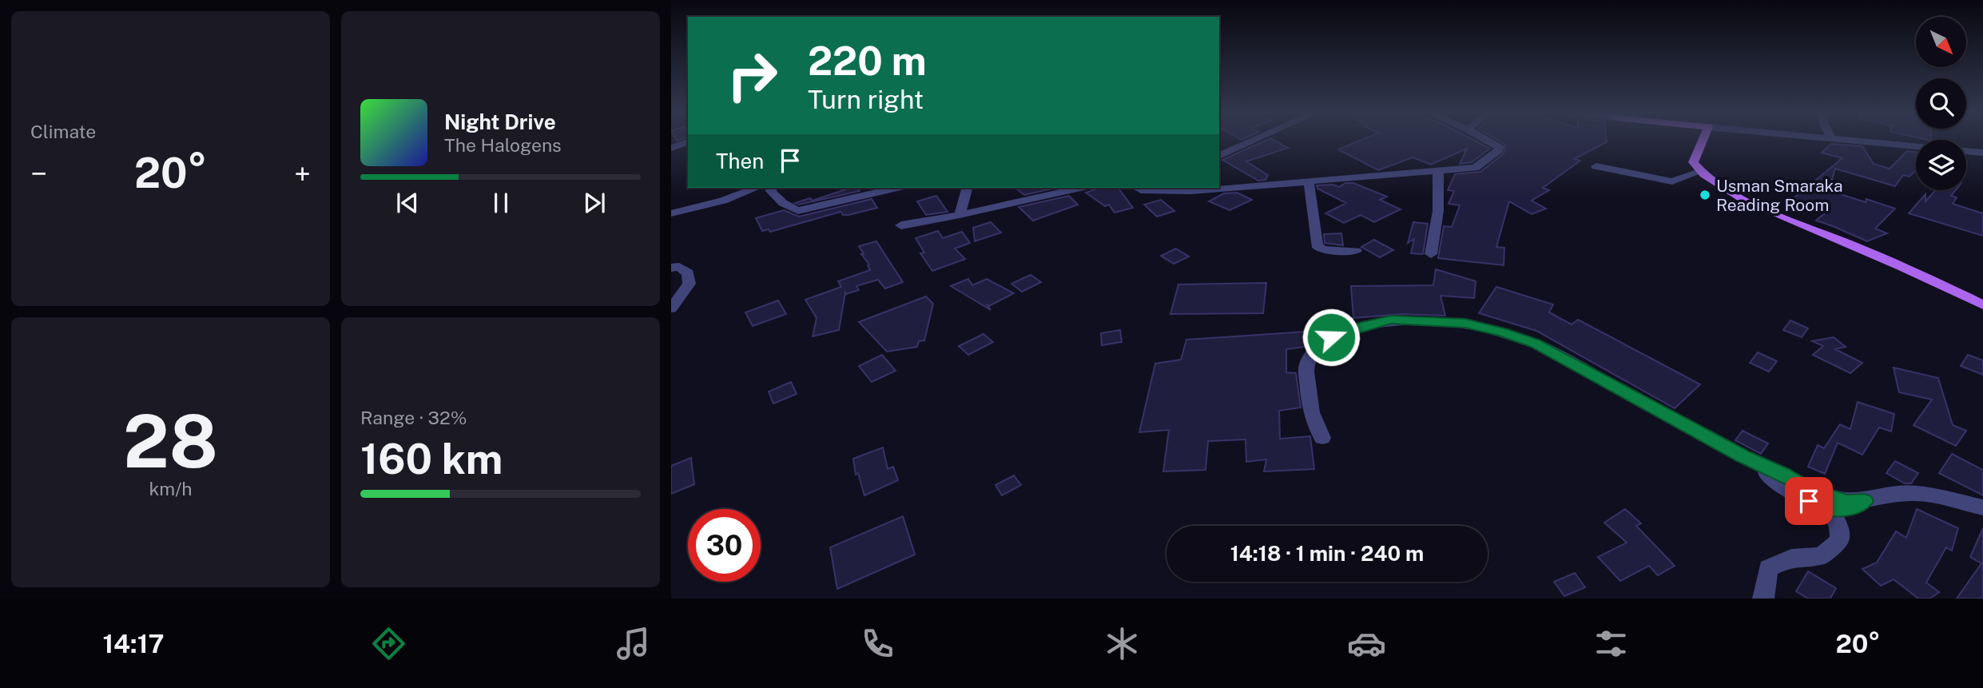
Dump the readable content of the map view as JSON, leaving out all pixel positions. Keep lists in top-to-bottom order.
{
  "places": ["Usman Smaraka Reading Room"],
  "north": "bottom right",
  "page": {
    "tile": [
      "Climate",
      ["28", "km/h"],
      ["Range · 32%", "160 km"]
    ],
    "turn": ["220 m", "Turn right"],
    "song": ["Night Drive", "The Halogens"],
    "then": "Then",
    "heat": ["−", "20°", "+"],
    "limit": "30",
    "trip": "14:18 · 1 min · 240 m",
    "tabs": ["14:17", "20°"]
  }
}
